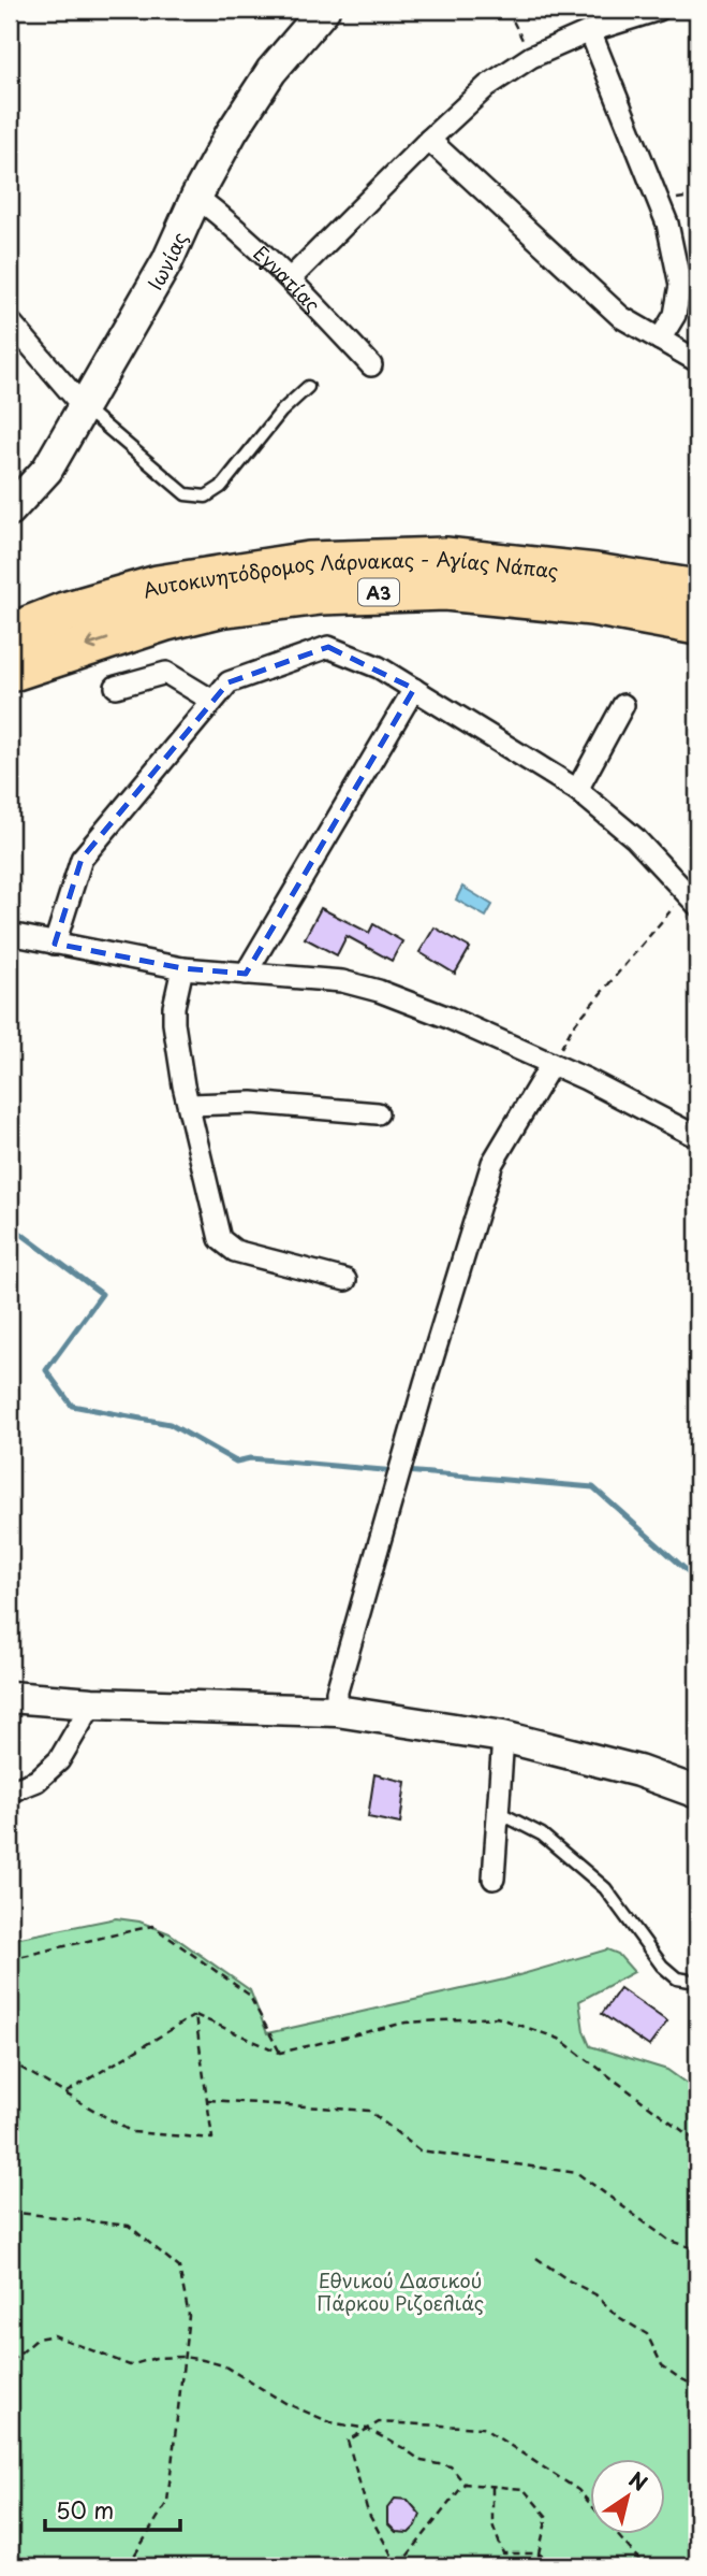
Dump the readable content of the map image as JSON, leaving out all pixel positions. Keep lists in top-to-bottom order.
{
  "streets": {
    "highway": ["Αυτοκινητόδρομος Λάρνακας - Αγίας Νάπας", "A3"],
    "main road": ["Ιωνίας"],
    "street": ["Εγνατίας"]
  },
  "crossings": [
    ["Ιωνίας", "Εγνατίας"]
  ],
  "parks": ["Εθνικού Δασικού Πάρκου Ριζοελιάς"],
  "scale_bar": "50 m",
  "north": "top right"
}
